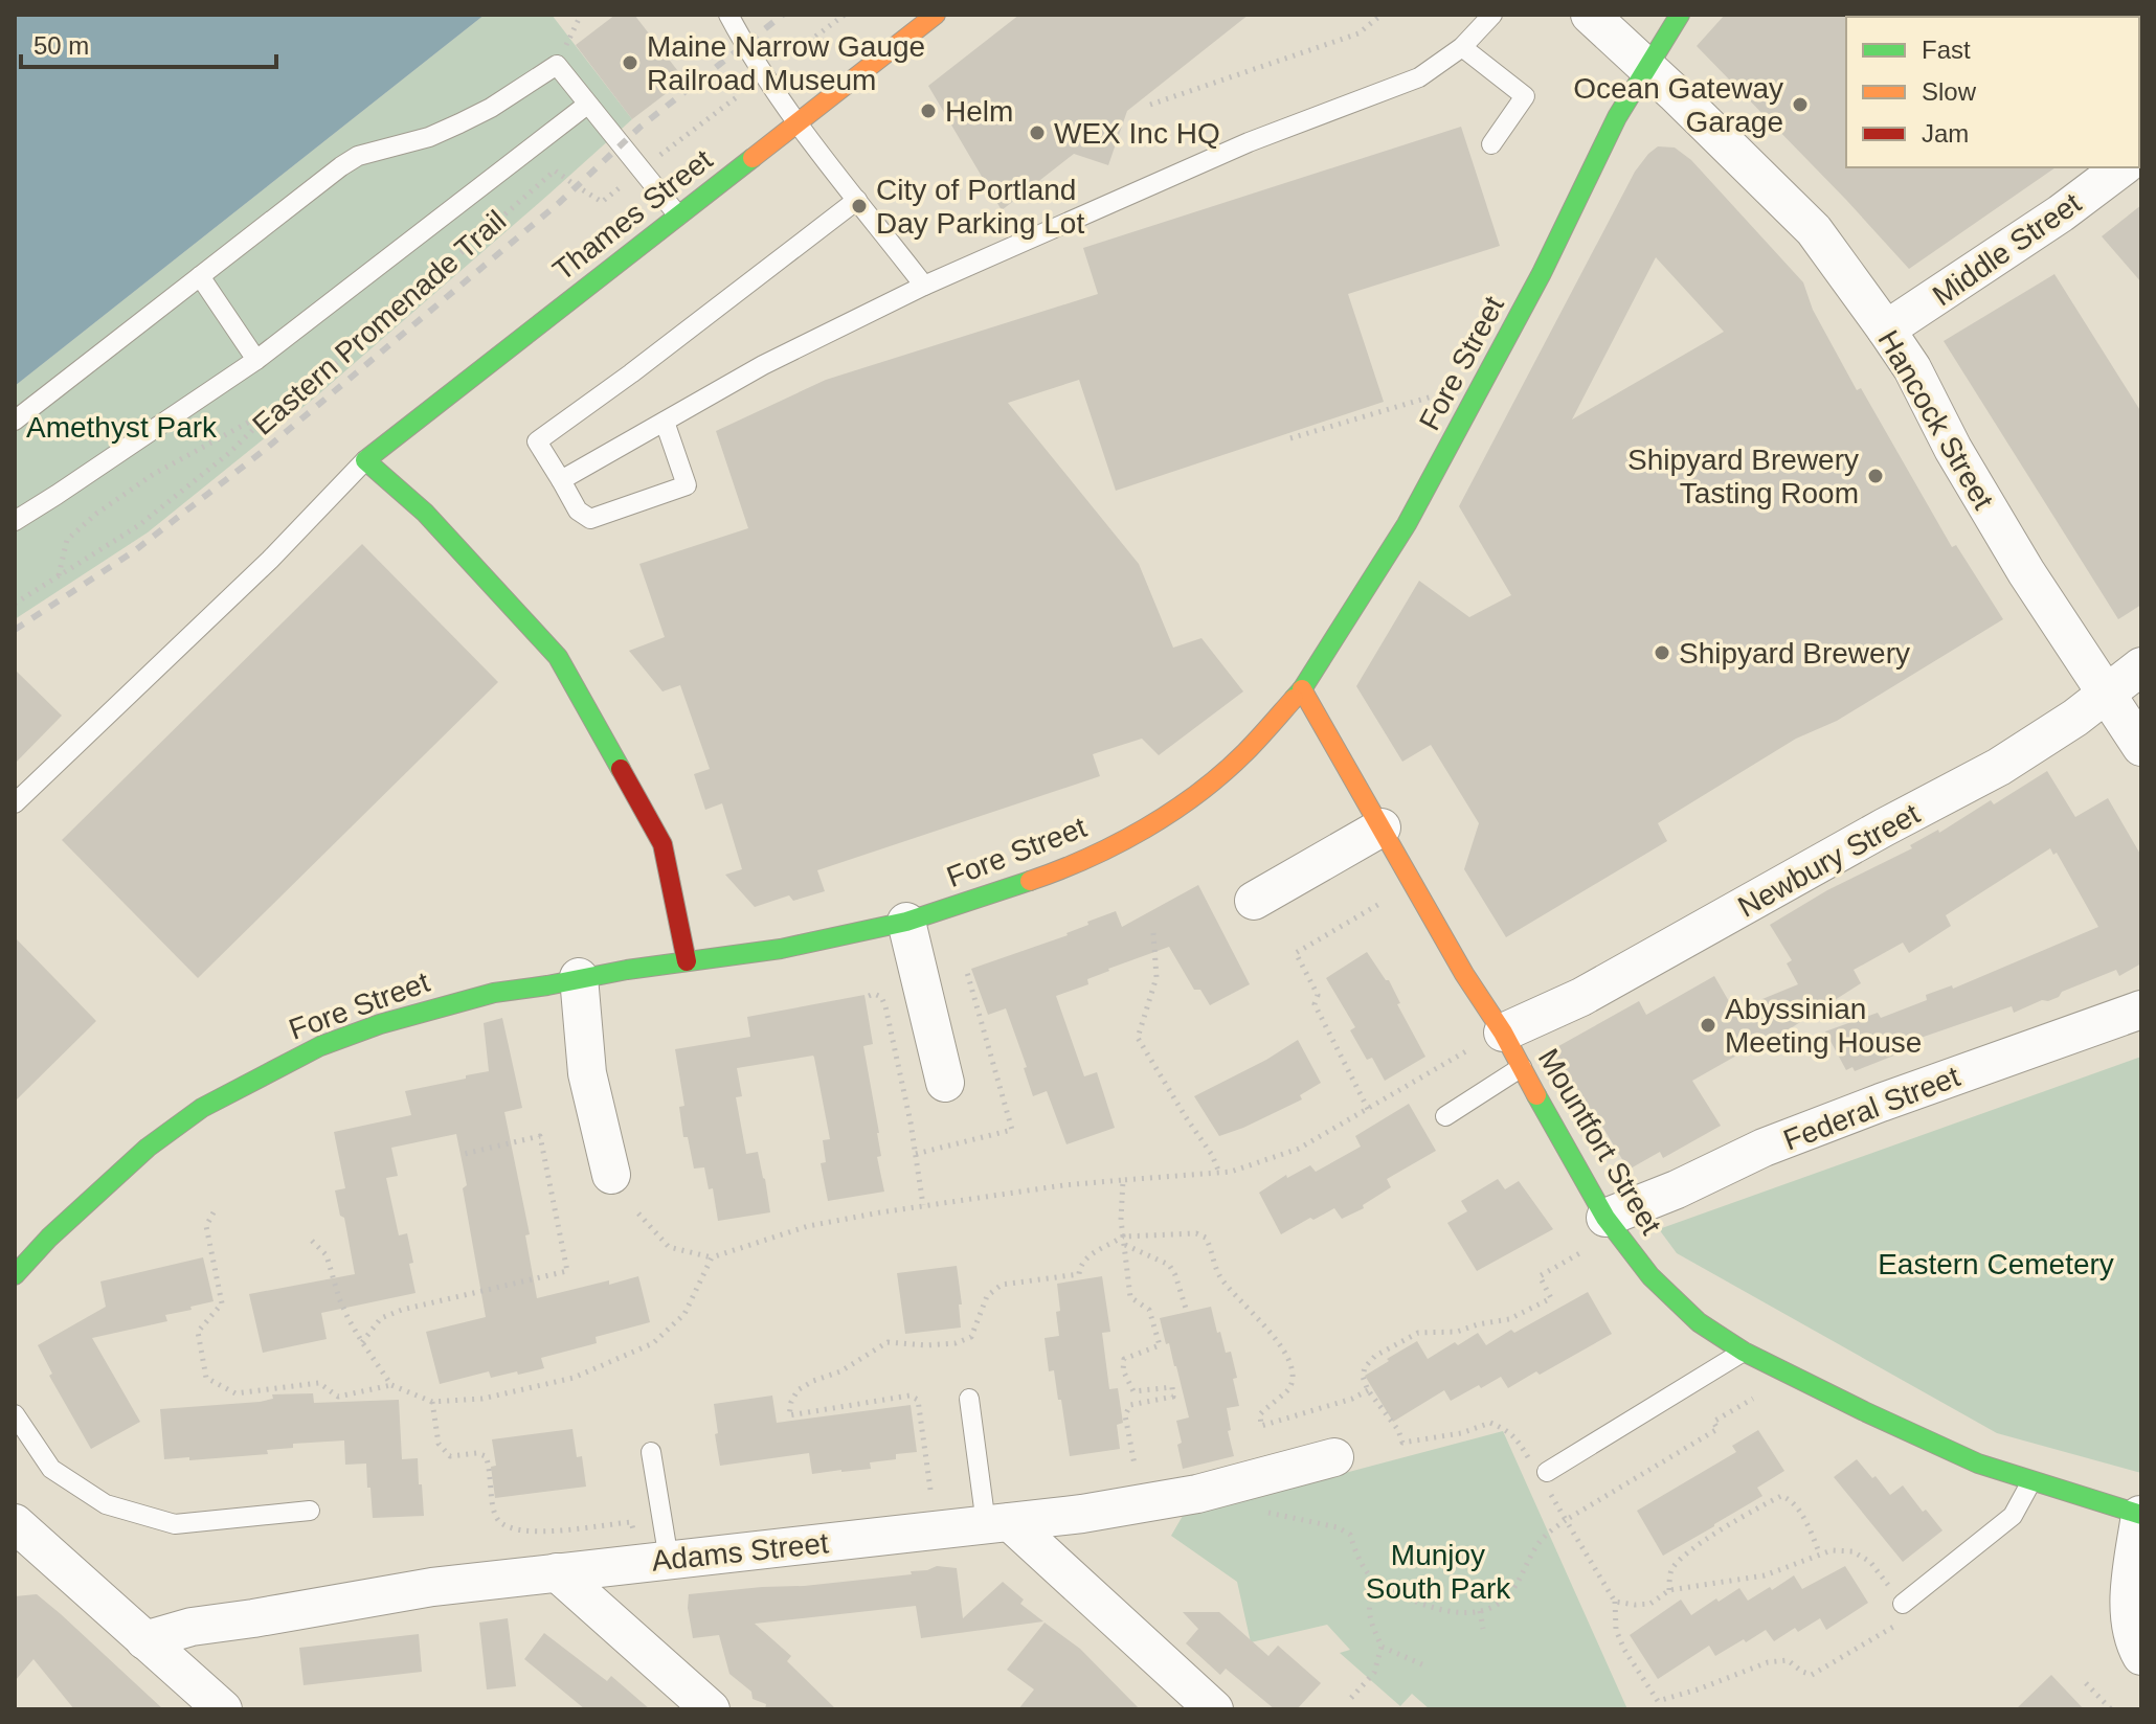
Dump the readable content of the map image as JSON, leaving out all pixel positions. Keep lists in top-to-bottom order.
{
  "streets": {
    "street": [
      "Thames Street",
      "Middle Street",
      "Fore Street",
      "Hancock Street",
      "Newbury Street",
      "Federal Street",
      "Mountfort Street",
      "Adams Street"
    ],
    "path": ["Eastern Promenade Trail"]
  },
  "crossings": [
    ["Middle Street", "Hancock Street"],
    ["Fore Street", "Hancock Street"],
    ["Fore Street", "Mountfort Street"],
    ["Hancock Street", "Newbury Street"],
    ["Newbury Street", "Mountfort Street"],
    ["Federal Street", "Mountfort Street"]
  ],
  "parks": ["Amethyst Park", "Eastern Cemetery", "Munjoy South Park"],
  "places": [
    "Maine Narrow Gauge Railroad Museum",
    "Ocean Gateway Garage",
    "Helm",
    "WEX Inc HQ",
    "City of Portland Day Parking Lot",
    "Shipyard Brewery Tasting Room",
    "Shipyard Brewery",
    "Abyssinian Meeting House"
  ],
  "legend": ["Fast", "Slow", "Jam"],
  "scale_bar": "50 m"
}
